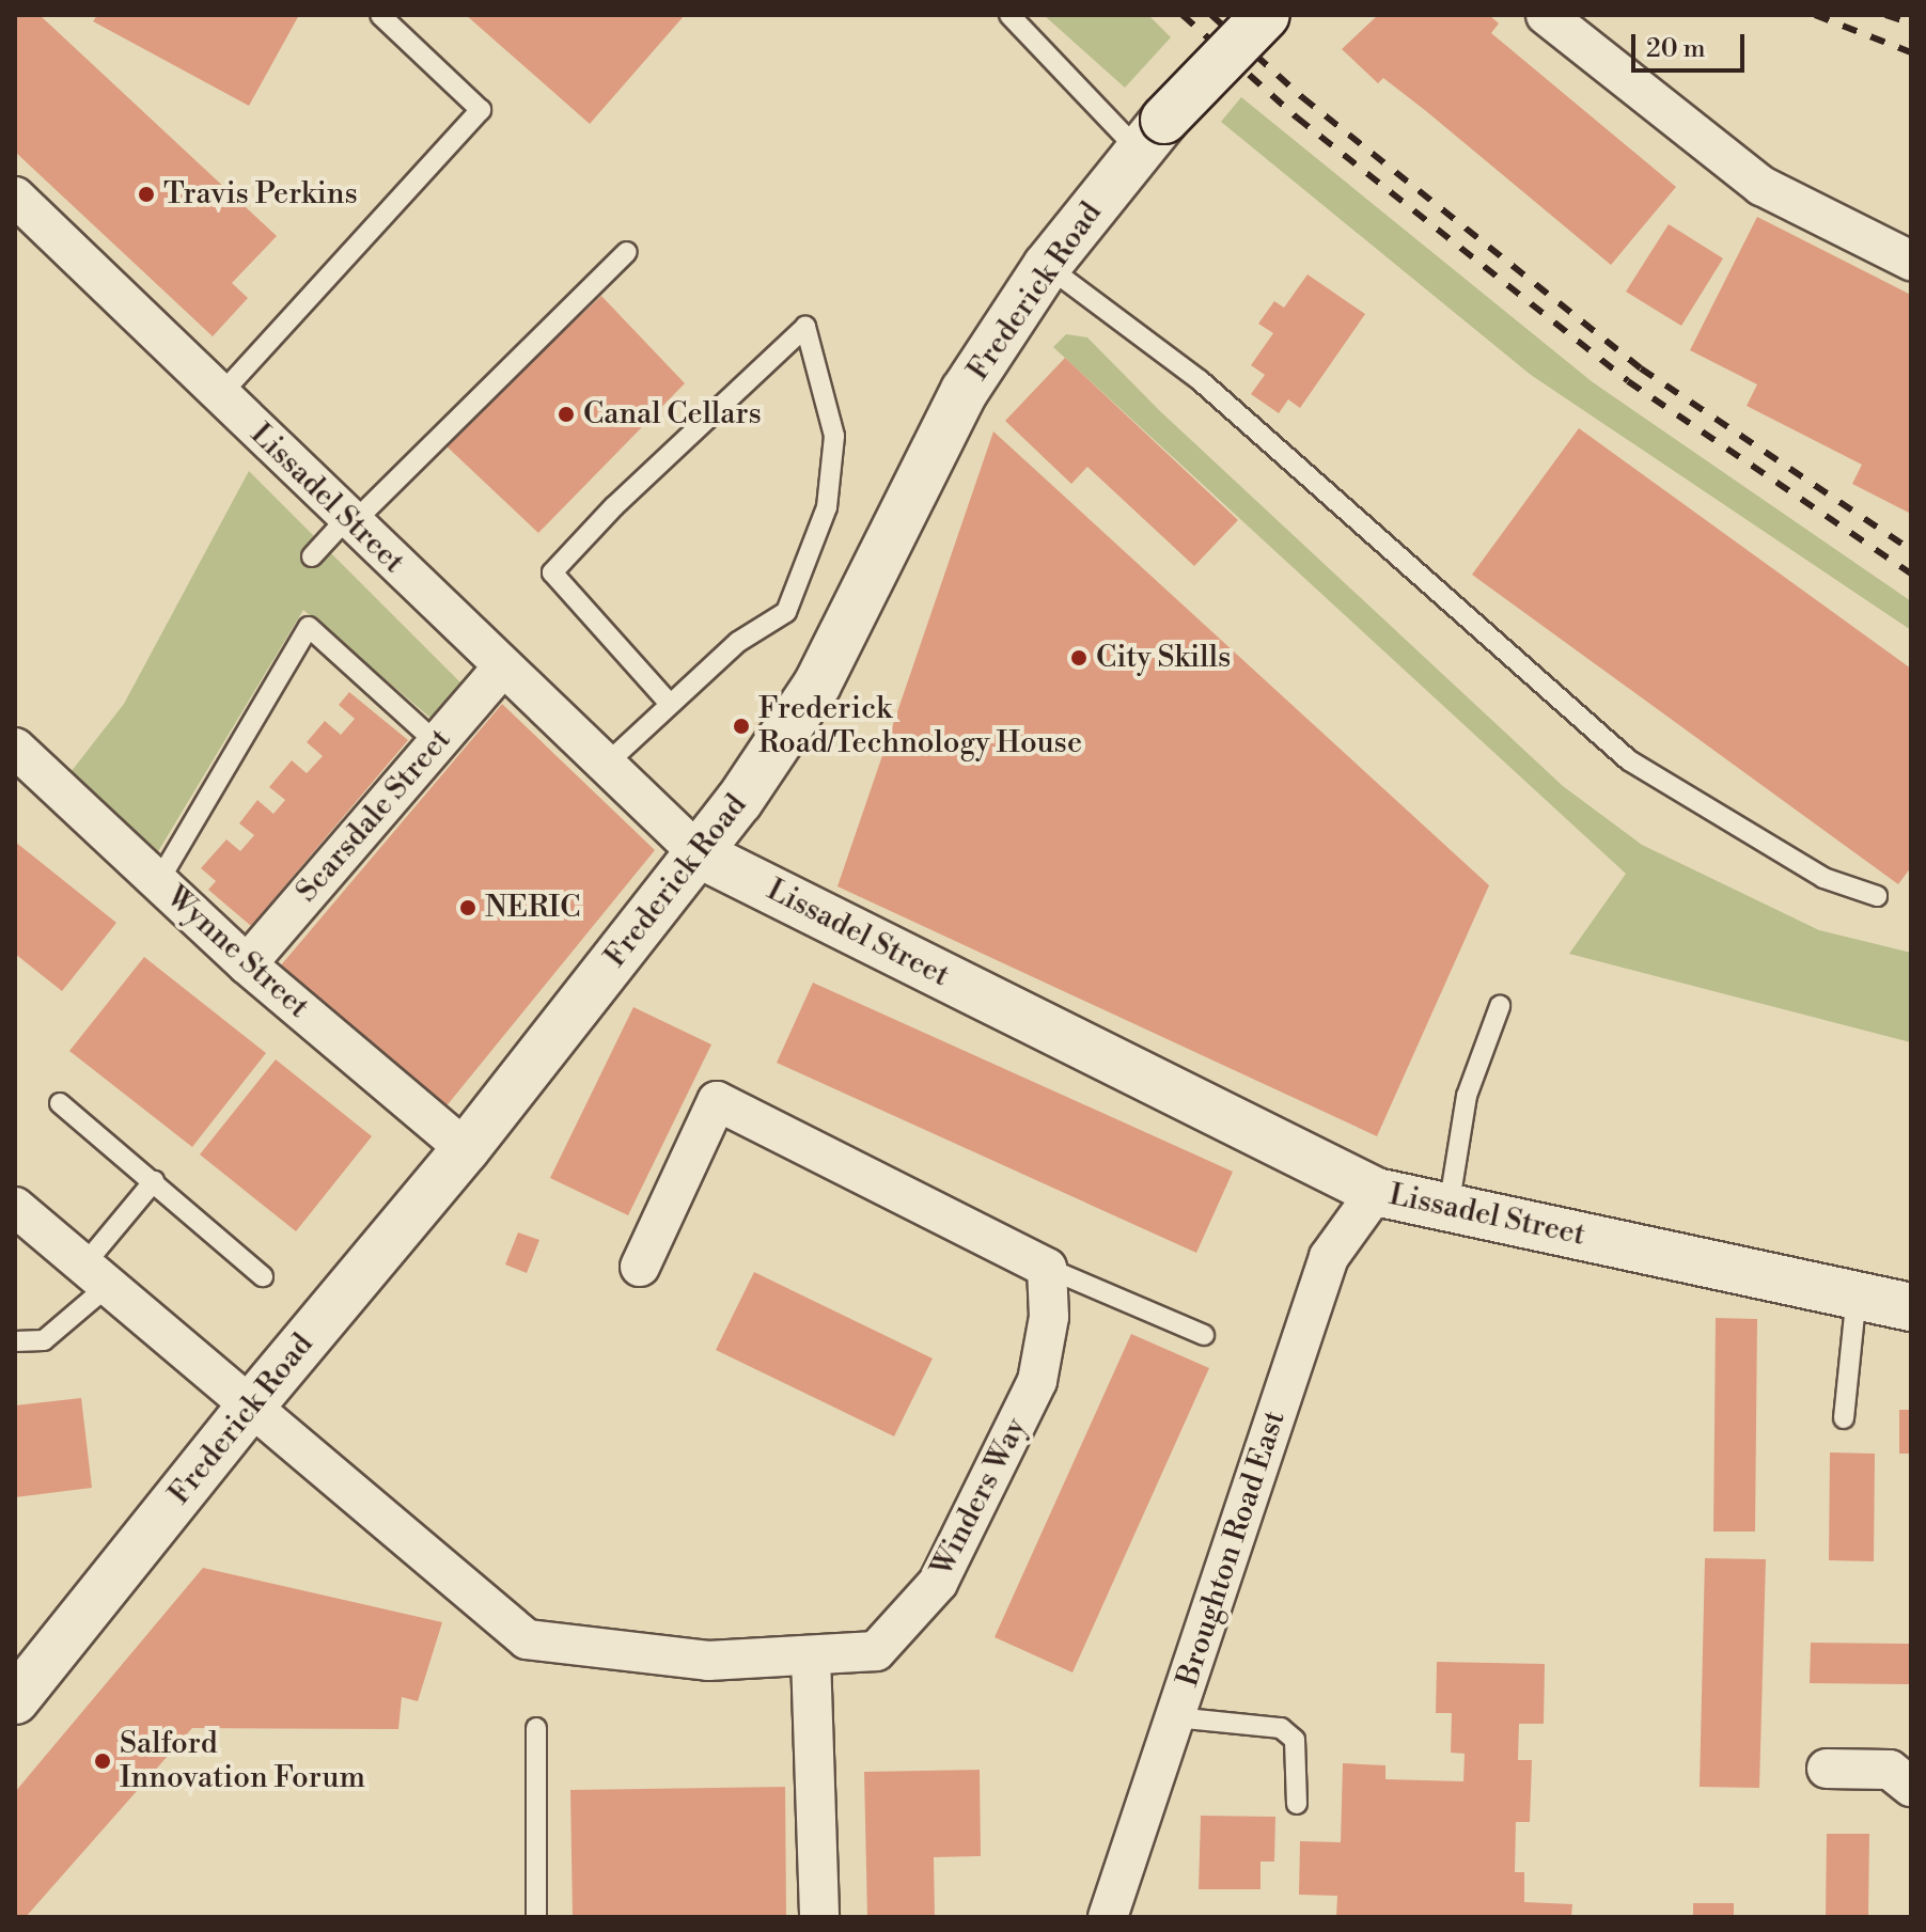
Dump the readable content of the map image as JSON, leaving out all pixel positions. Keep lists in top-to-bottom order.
{
  "streets": {
    "main road": ["Frederick Road", "Lissadel Street"],
    "street": [
      "Scarsdale Street",
      "Wynne Street",
      "Winders Way",
      "Broughton Road East"
    ]
  },
  "crossings": [
    ["Frederick Road", "Lissadel Street"],
    ["Frederick Road", "Wynne Street"],
    ["Frederick Road", "Winders Way"],
    ["Lissadel Street", "Scarsdale Street"],
    ["Lissadel Street", "Broughton Road East"],
    ["Scarsdale Street", "Wynne Street"]
  ],
  "places": [
    "Travis Perkins",
    "Canal Cellars",
    "City Skills",
    "Frederick Road/Technology House",
    "NERIC",
    "Salford Innovation Forum"
  ],
  "scale_bar": "20 m"
}
